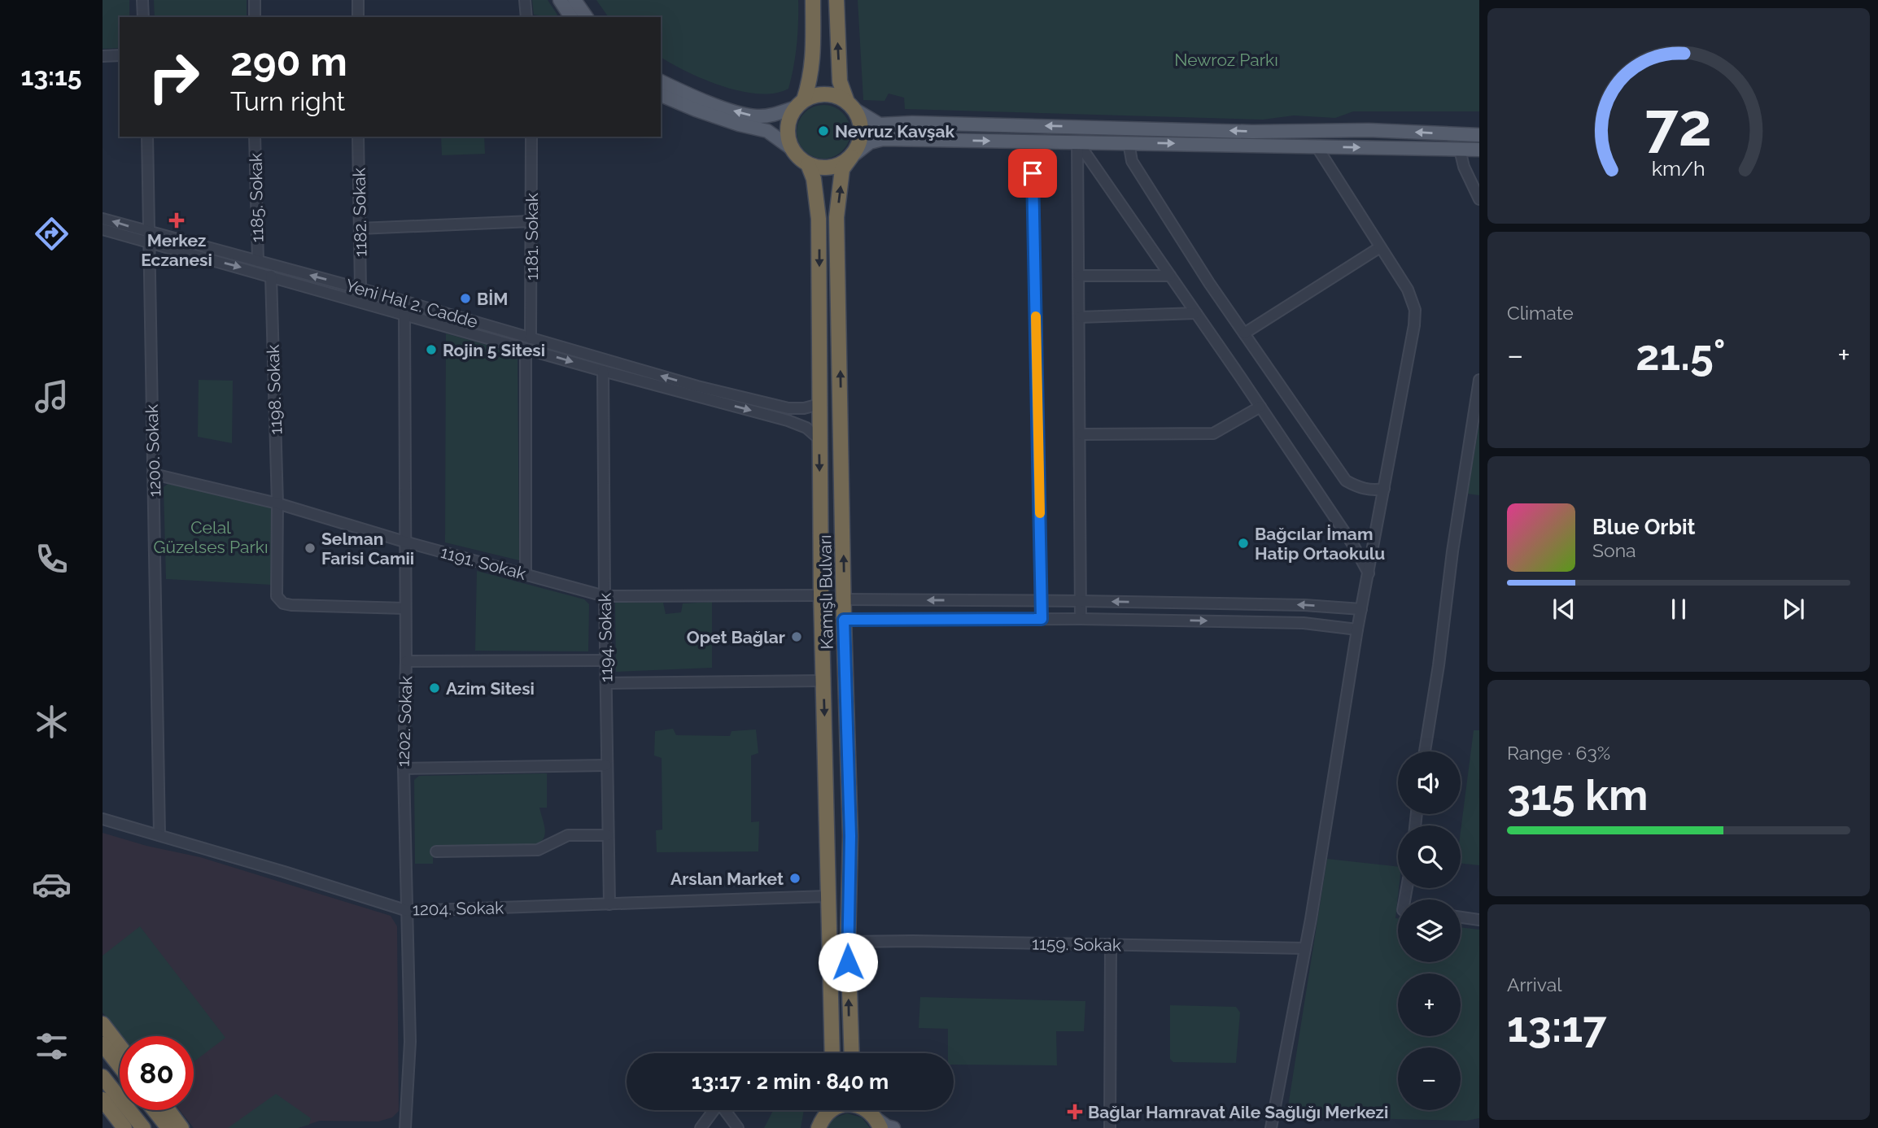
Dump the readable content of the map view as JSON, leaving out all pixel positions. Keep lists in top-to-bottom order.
{
  "streets": {
    "highway": ["Kamışlı Bulvarı"],
    "street": [
      "1185. Sokak",
      "1182. Sokak",
      "1181. Sokak",
      "Yeni Hal 2. Cadde",
      "1198. Sokak",
      "1200. Sokak",
      "1191. Sokak",
      "1194. Sokak",
      "1202. Sokak",
      "1204. Sokak",
      "1159. Sokak"
    ]
  },
  "crossings": [
    ["1185. Sokak", "Yeni Hal 2. Cadde"],
    ["1182. Sokak", "Yeni Hal 2. Cadde"],
    ["1181. Sokak", "Yeni Hal 2. Cadde"],
    ["Yeni Hal 2. Cadde", "1200. Sokak"],
    ["Yeni Hal 2. Cadde", "Kamışlı Bulvarı"],
    ["1198. Sokak", "1191. Sokak"],
    ["1198. Sokak", "1202. Sokak"],
    ["1200. Sokak", "1191. Sokak"],
    ["1200. Sokak", "1204. Sokak"],
    ["1191. Sokak", "Kamışlı Bulvarı"],
    ["1191. Sokak", "1194. Sokak"],
    ["1191. Sokak", "1202. Sokak"],
    ["Kamışlı Bulvarı", "1204. Sokak"],
    ["Kamışlı Bulvarı", "1159. Sokak"],
    ["1194. Sokak", "1204. Sokak"],
    ["1202. Sokak", "1204. Sokak"]
  ],
  "parks": ["Newroz Parkı", "Celal Güzelses Parkı"],
  "places": {
    "other": [
      "Nevruz Kavşak",
      "BİM",
      "Rojin 5 Sitesi",
      "Bağcılar İmam Hatip Ortaokulu",
      "Selman Farisi Camii",
      "Opet Bağlar",
      "Azim Sitesi",
      "Arslan Market"
    ],
    "health": ["Merkez Eczanesi", "Bağlar Hamravat Aile Sağlığı Merkezi"]
  },
  "page": {
    "tabs": "13:15",
    "turn": ["290 m", "Turn right"],
    "tile": [
      "Climate",
      ["Range · 63%", "315 km"],
      ["Arrival", "13:17"]
    ],
    "heat": ["−", "21.5°", "+"],
    "song": ["Blue Orbit", "Sona"],
    "map_buttons": ["+", "−"],
    "limit": "80",
    "trip": "13:17 · 2 min · 840 m",
    "gauge": ["72", "km/h"]
  }
}
